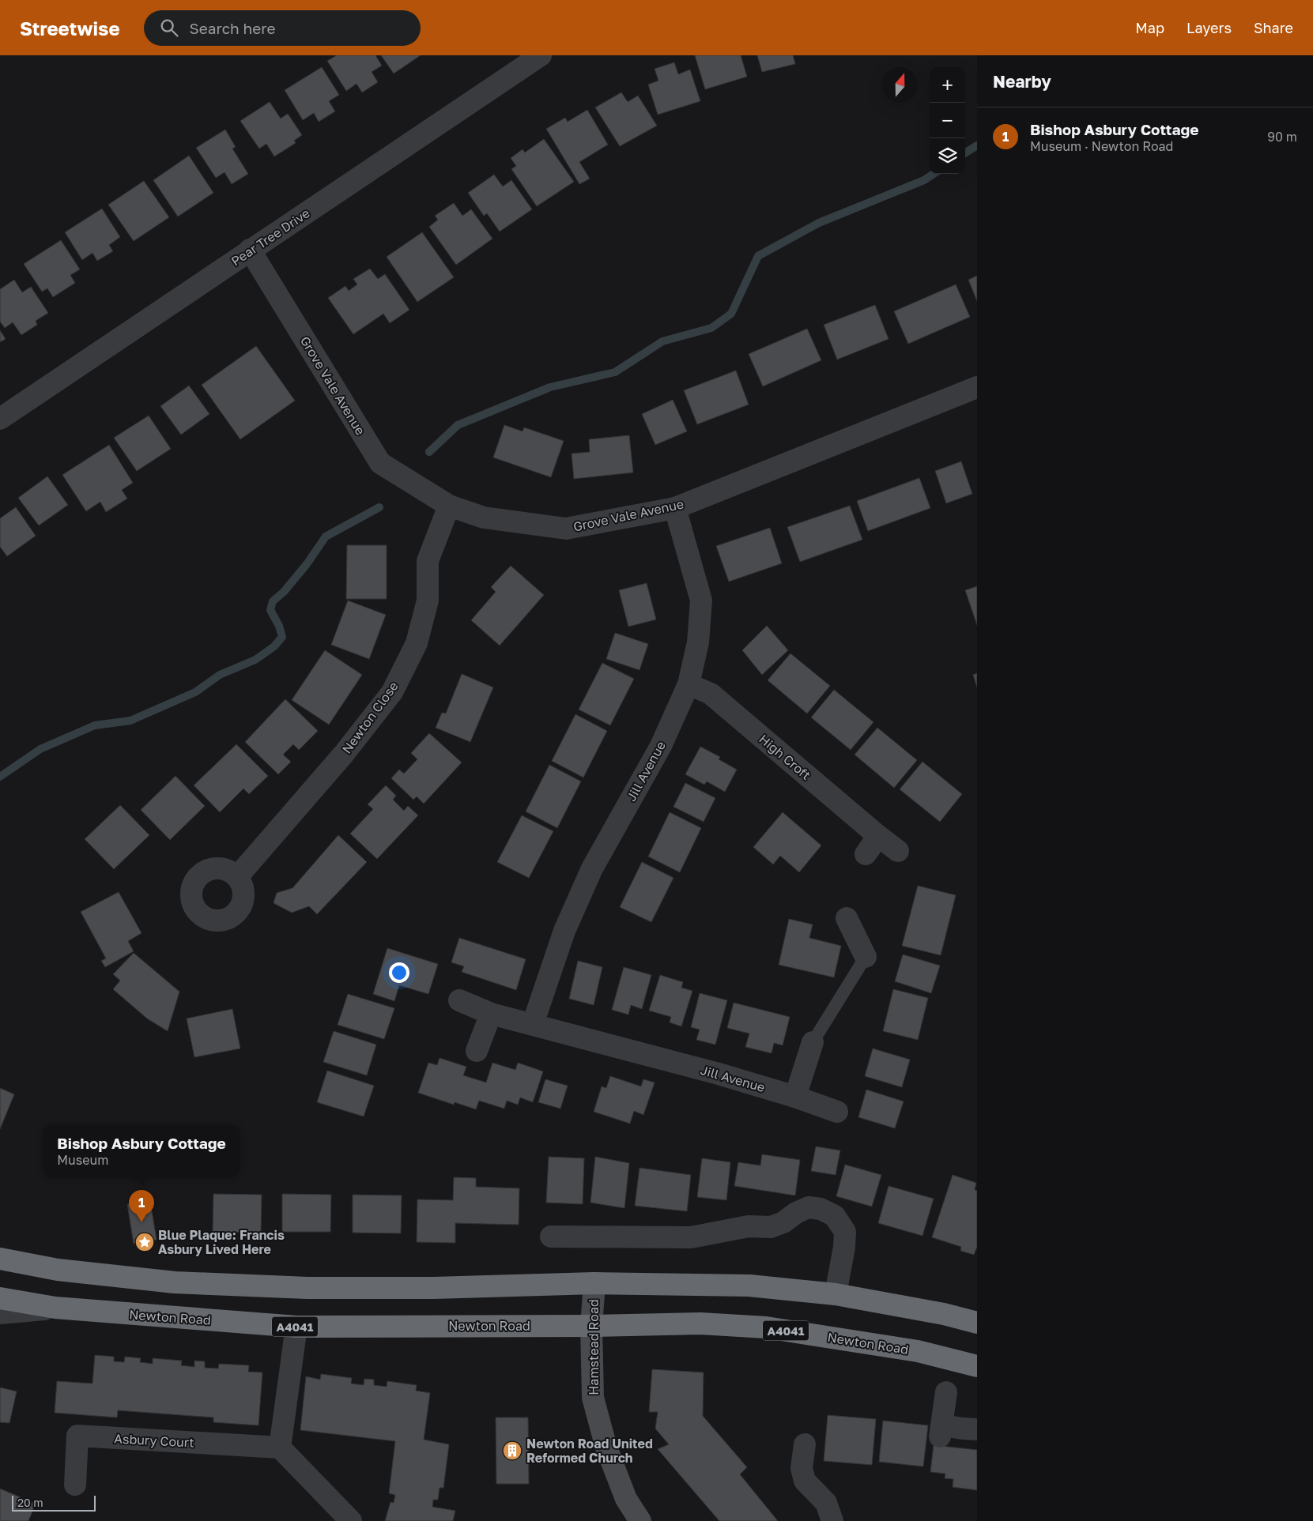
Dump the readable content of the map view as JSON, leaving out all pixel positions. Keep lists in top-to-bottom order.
{
  "streets": {
    "highway": ["Newton Road", "A4041"],
    "main road": ["Hamstead Road"],
    "street": [
      "Pear Tree Drive",
      "Grove Vale Avenue",
      "Newton Close",
      "High Croft",
      "Jill Avenue",
      "Asbury Court"
    ]
  },
  "crossings": [
    ["Pear Tree Drive", "Grove Vale Avenue"],
    ["Grove Vale Avenue", "Newton Close"],
    ["Grove Vale Avenue", "Jill Avenue"],
    ["High Croft", "Jill Avenue"],
    ["Newton Road", "Hamstead Road"]
  ],
  "places": {
    "place": ["Blue Plaque: Francis Asbury Lived Here"],
    "building": ["Newton Road United Reformed Church"]
  },
  "scale_bar": "20 m",
  "north": "top",
  "page": {
    "header": "Streetwise",
    "search": "Search here",
    "nav": ["Map", "Layers", "Share"],
    "heading": "Nearby",
    "map_buttons": ["+", "−"],
    "list": [
      {
        "mark": "1",
        "name": "Bishop Asbury Cottage",
        "note": "Museum · Newton Road",
        "value": "90 m"
      }
    ],
    "popup": ["Bishop Asbury Cottage", "Museum"],
    "pins": "1",
    "scale": "20 m"
  }
}
